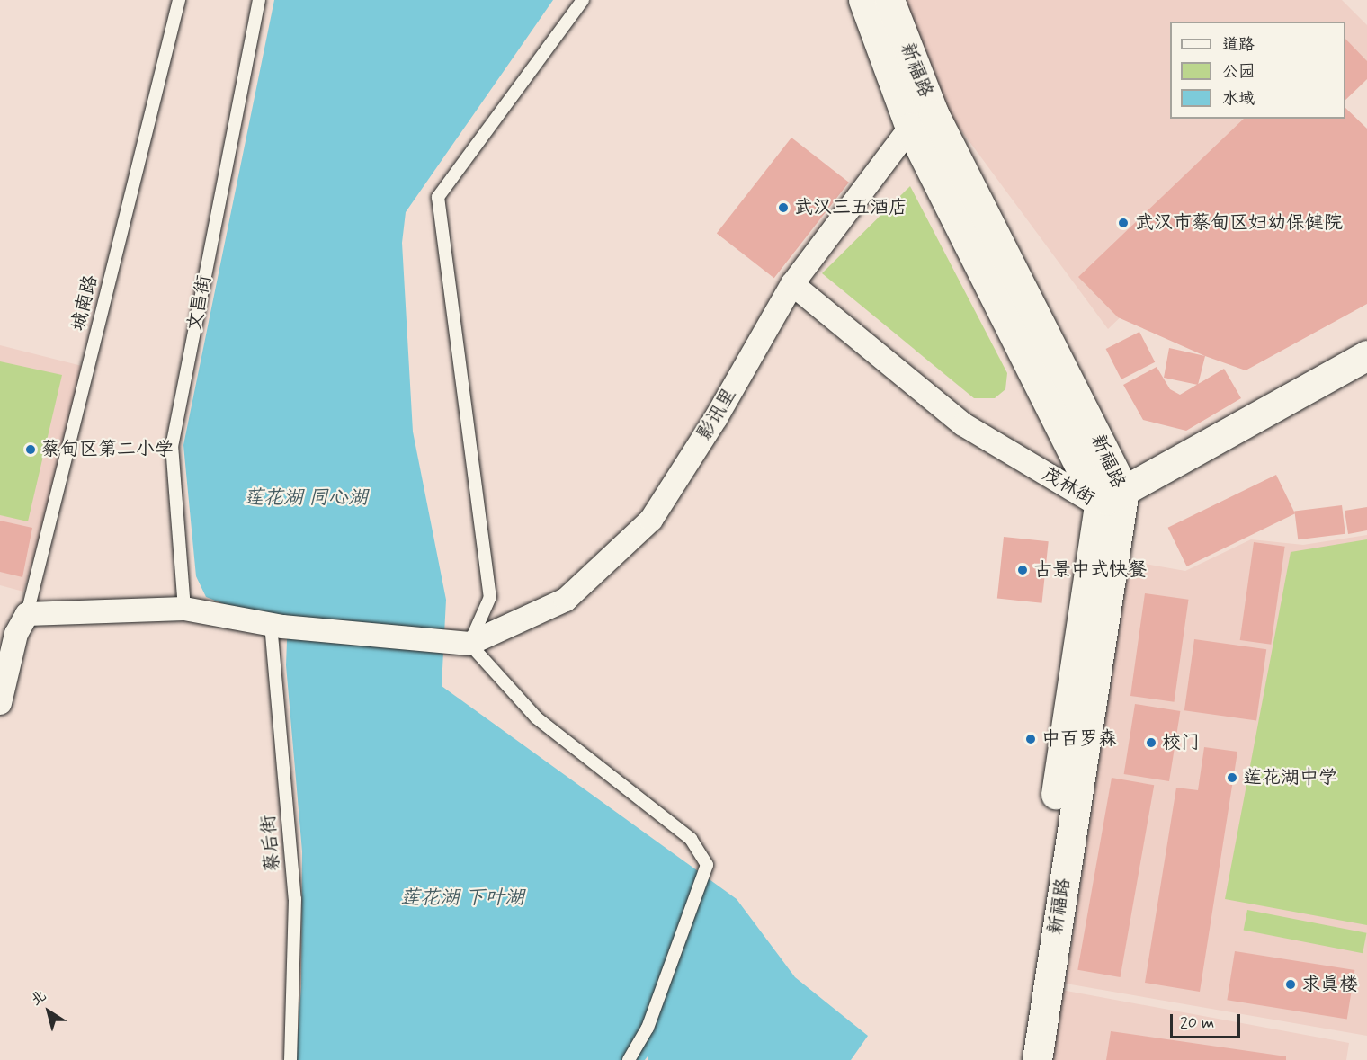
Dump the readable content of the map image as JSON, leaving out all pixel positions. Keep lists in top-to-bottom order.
{
  "streets": {
    "street": ["新福路", "影讯里", "茂林街"],
    "lane": ["城南路", "文昌街", "蔡后街"]
  },
  "crossings": [
    ["新福路", "影讯里"],
    ["新福路", "茂林街"],
    ["影讯里", "茂林街"]
  ],
  "water": ["莲花湖 同心湖", "莲花湖 下叶湖"],
  "places": [
    "武汉三五酒店",
    "武汉市蔡甸区妇幼保健院",
    "蔡甸区第二小学",
    "古景中式快餐",
    "中百罗森",
    "校门",
    "莲花湖中学",
    "求真楼"
  ],
  "legend": ["道路", "公园", "水域"],
  "scale_bar": "20 m",
  "north": "top left"
}
